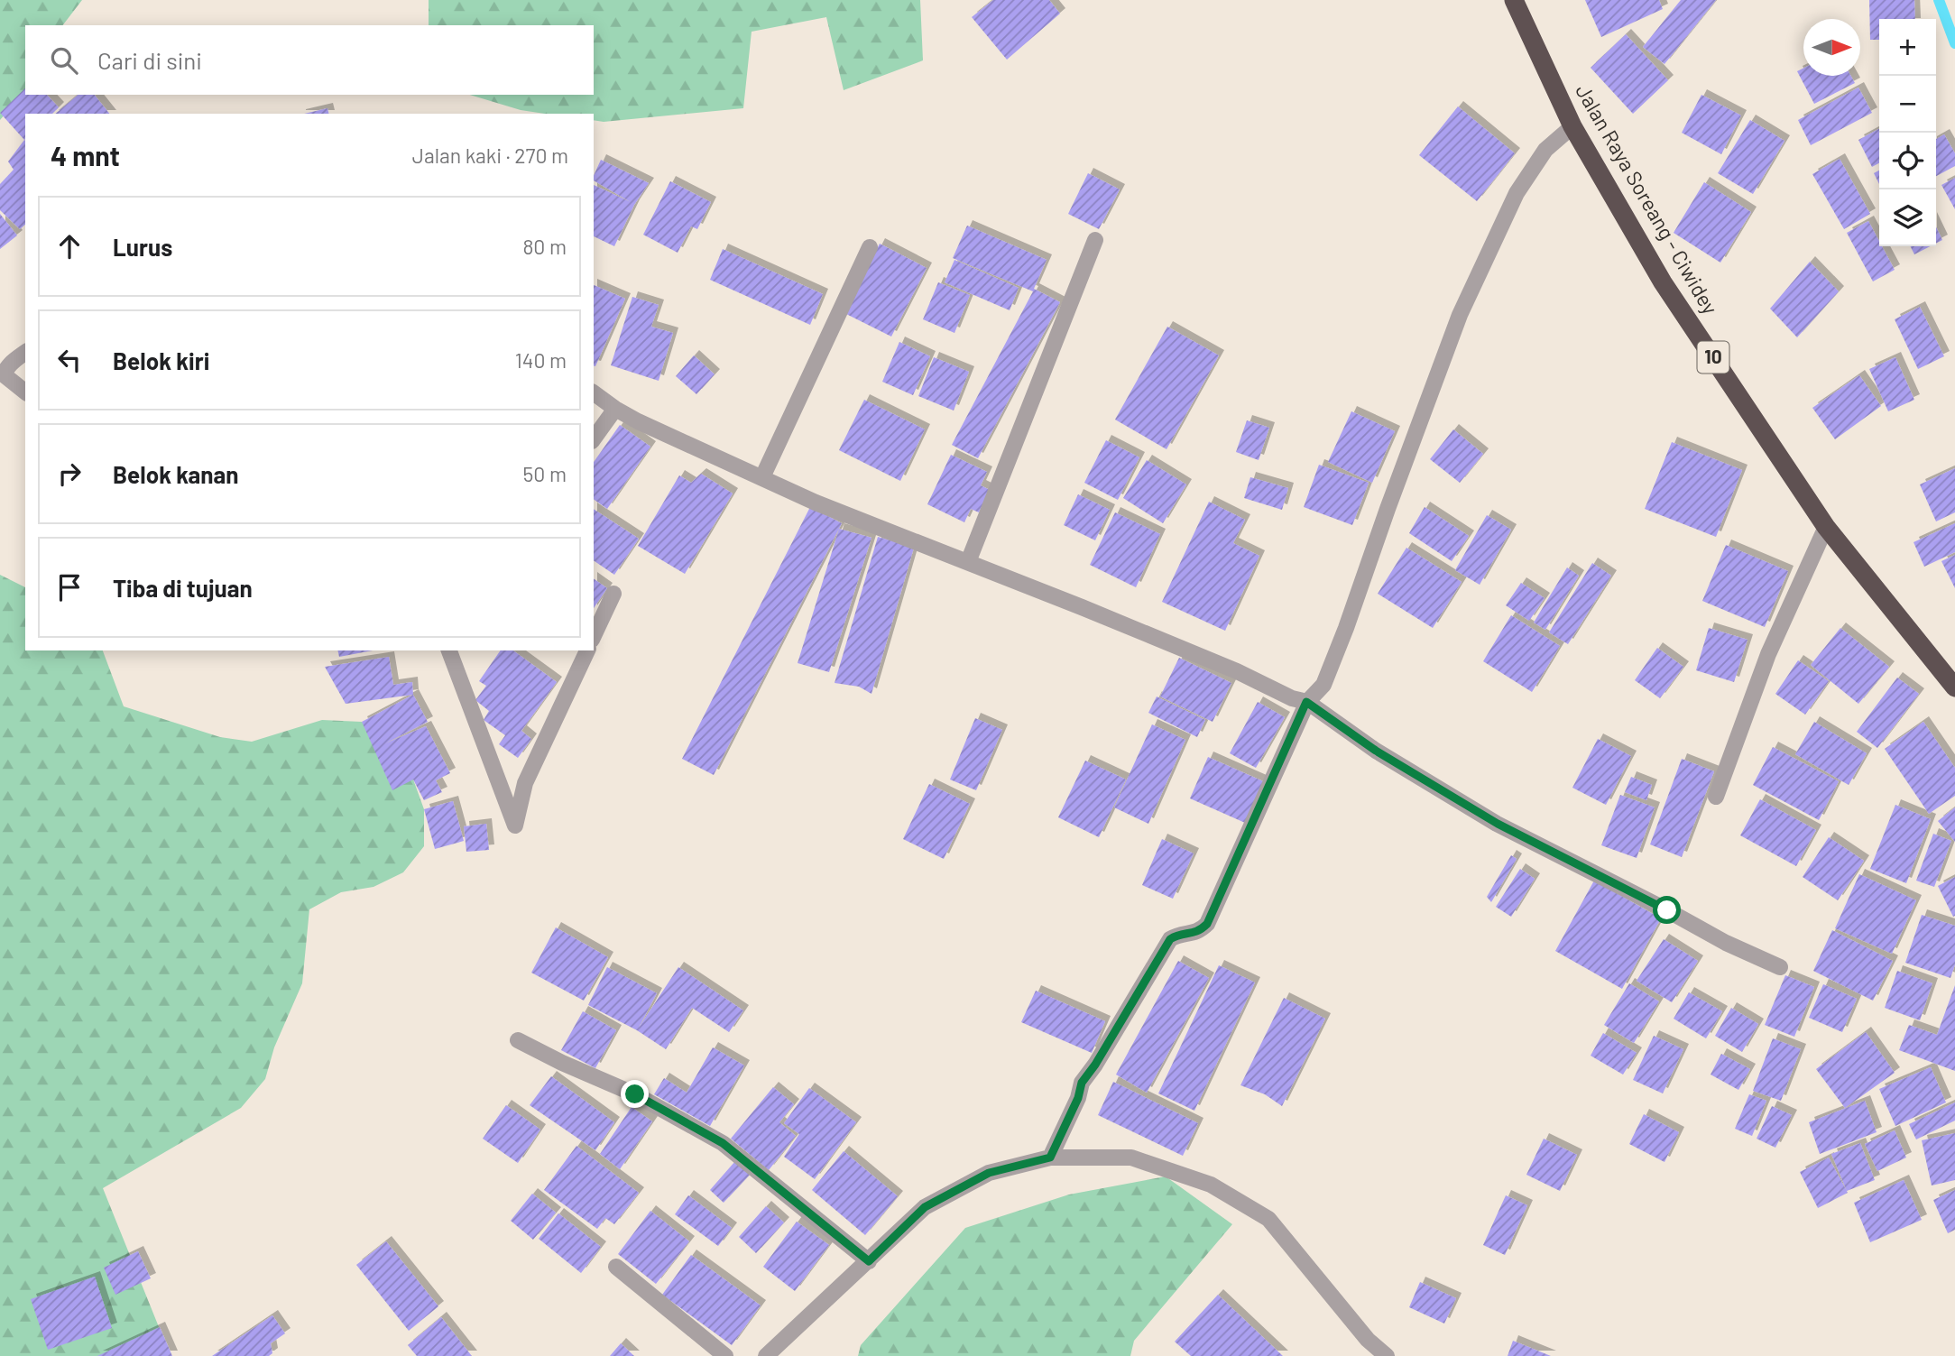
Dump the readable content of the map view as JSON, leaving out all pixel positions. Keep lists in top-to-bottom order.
{
  "streets": {
    "highway": ["Jalan Raya Soreang - Ciwidey", "10"]
  },
  "north": "right",
  "page": {
    "map_buttons": ["+", "−"],
    "search": "Cari di sini",
    "heading": ["4 mnt", "Jalan kaki · 270 m"],
    "list": [
      ["Lurus", "80 m"],
      ["Belok kiri", "140 m"],
      ["Belok kanan", "50 m"],
      "Tiba di tujuan"
    ]
  }
}
